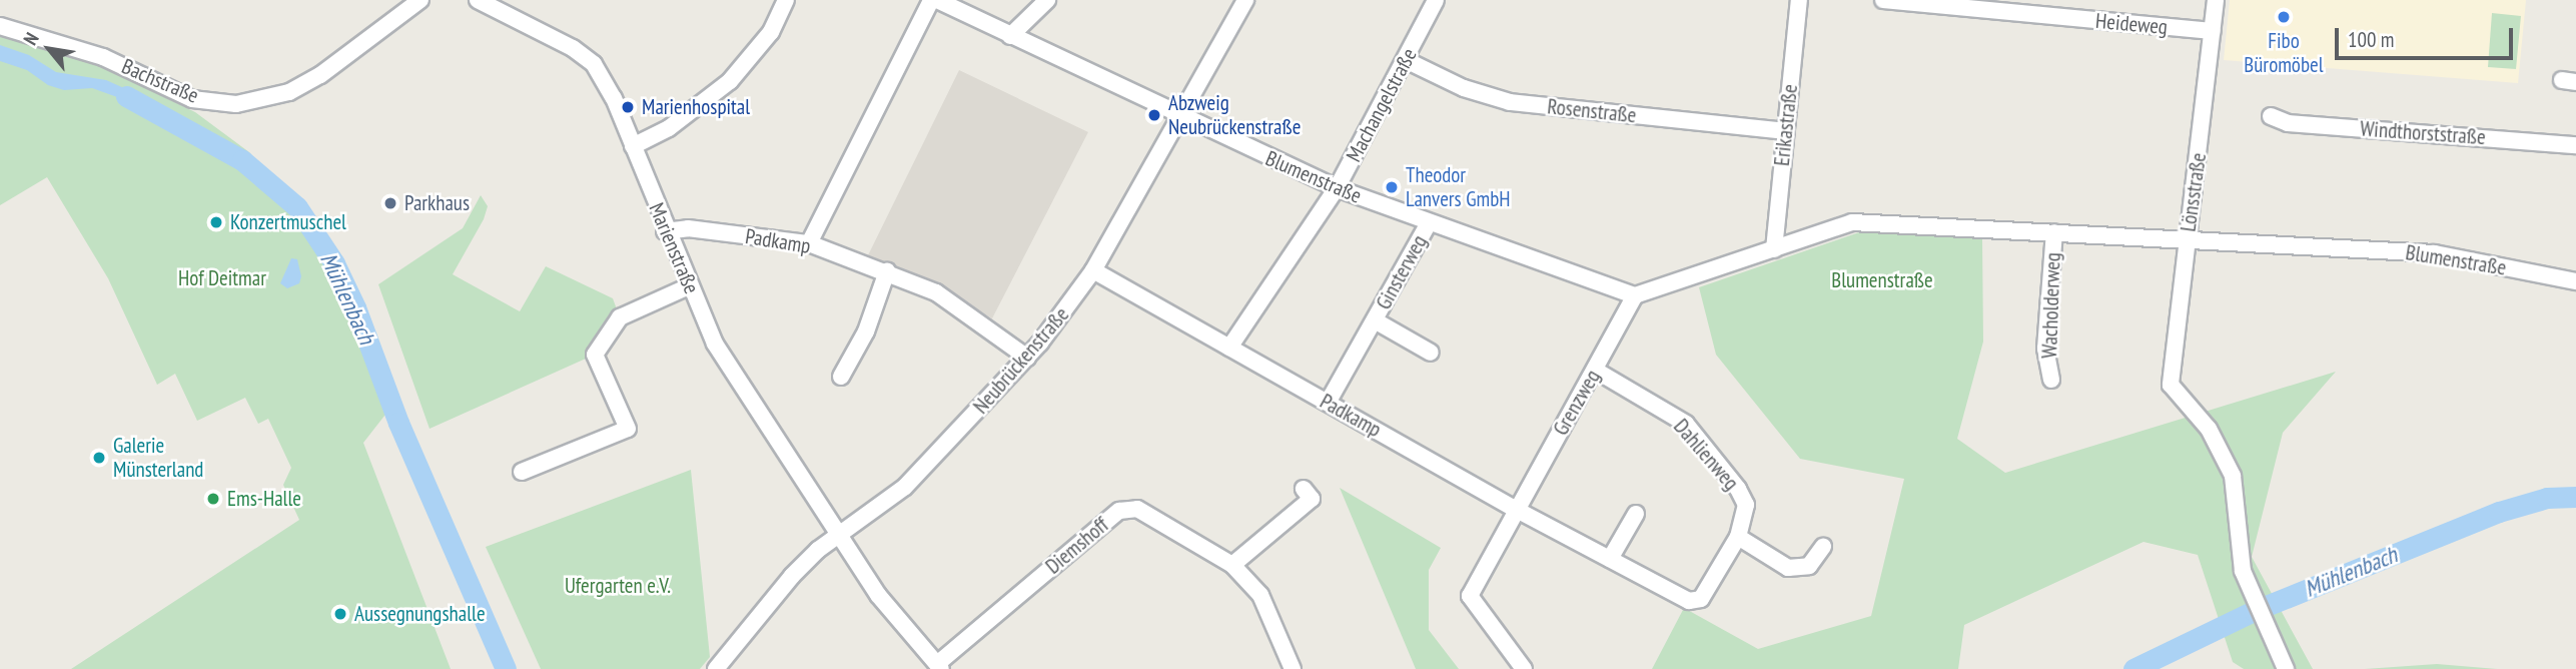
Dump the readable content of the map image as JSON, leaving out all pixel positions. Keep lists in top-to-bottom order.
{
  "streets": {
    "street": [
      "Heideweg",
      "Bachstraße",
      "Machangelstraße",
      "Rosenstraße",
      "Erikastraße",
      "Windthorststraße",
      "Blumenstraße",
      "Lönsstraße",
      "Padkamp",
      "Marienstraße",
      "Ginsterweg",
      "Wacholderweg",
      "Neubrückenstraße",
      "Grenzweg",
      "Dahlienweg",
      "Diemshoff"
    ]
  },
  "crossings": [
    ["Heideweg", "Lönsstraße"],
    ["Machangelstraße", "Rosenstraße"],
    ["Machangelstraße", "Blumenstraße"],
    ["Machangelstraße", "Padkamp"],
    ["Rosenstraße", "Erikastraße"],
    ["Erikastraße", "Blumenstraße"],
    ["Blumenstraße", "Lönsstraße"],
    ["Blumenstraße", "Ginsterweg"],
    ["Blumenstraße", "Wacholderweg"],
    ["Blumenstraße", "Neubrückenstraße"],
    ["Blumenstraße", "Grenzweg"],
    ["Padkamp", "Marienstraße"],
    ["Padkamp", "Ginsterweg"],
    ["Padkamp", "Neubrückenstraße"],
    ["Padkamp", "Grenzweg"],
    ["Padkamp", "Dahlienweg"],
    ["Marienstraße", "Neubrückenstraße"],
    ["Marienstraße", "Diemshoff"],
    ["Neubrückenstraße", "Diemshoff"],
    ["Grenzweg", "Dahlienweg"]
  ],
  "water": ["Mühlenbach"],
  "parks": ["Hof Deitmar", "Blumenstraße", "Ufergarten e.V."],
  "places": [
    "Fibo Büromöbel",
    "Marienhospital",
    "Abzweig Neubrückenstraße",
    "Theodor Lanvers GmbH",
    "Parkhaus",
    "Konzertmuschel",
    "Galerie Münsterland",
    "Ems-Halle",
    "Aussegnungshalle"
  ],
  "scale_bar": "100 m",
  "north": "top left"
}
